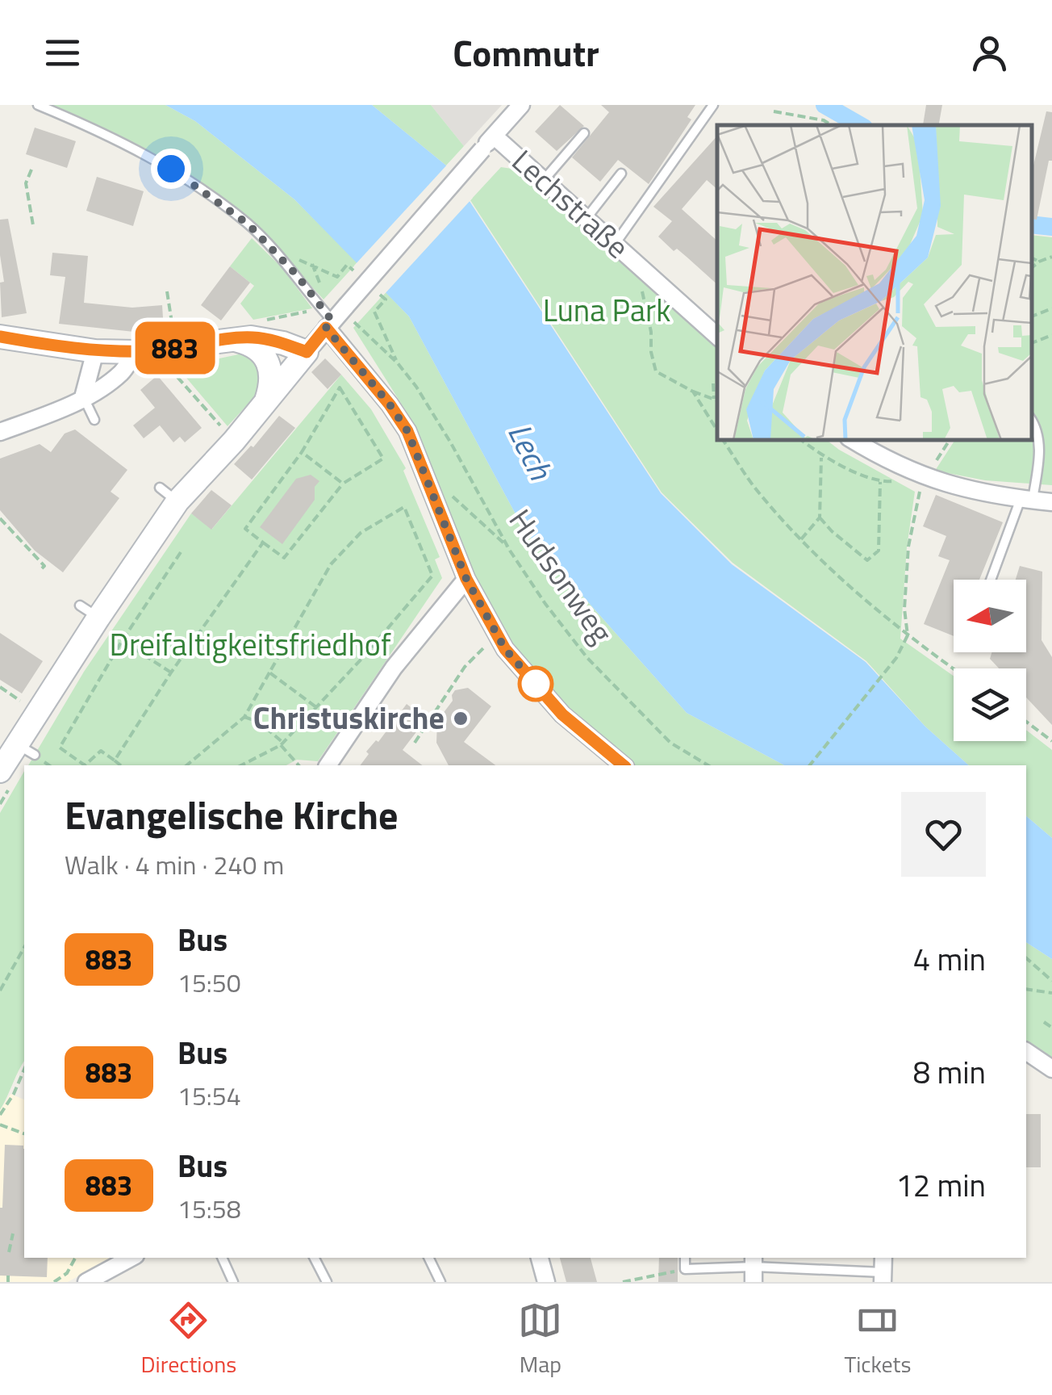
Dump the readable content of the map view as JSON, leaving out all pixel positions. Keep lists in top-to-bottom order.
{
  "streets": {
    "street": ["Lechstraße"],
    "path": ["Hudsonweg"]
  },
  "water": ["Lech"],
  "parks": ["Luna Park", "Dreifaltigkeitsfriedhof"],
  "places": ["Christuskirche"],
  "lines": ["bus line 883"],
  "north": "left",
  "page": {
    "header": "Commutr",
    "on_map": "883",
    "heading": ["Evangelische Kirche", "Walk · 4 min · 240 m"],
    "list": [
      {
        "mark": "883",
        "name": "Bus",
        "note": "15:50",
        "value": "4 min"
      },
      {
        "mark": "883",
        "name": "Bus",
        "note": "15:54",
        "value": "8 min"
      },
      {
        "mark": "883",
        "name": "Bus",
        "note": "15:58",
        "value": "12 min"
      }
    ],
    "tabs": ["Directions", "Map", "Tickets"]
  }
}
